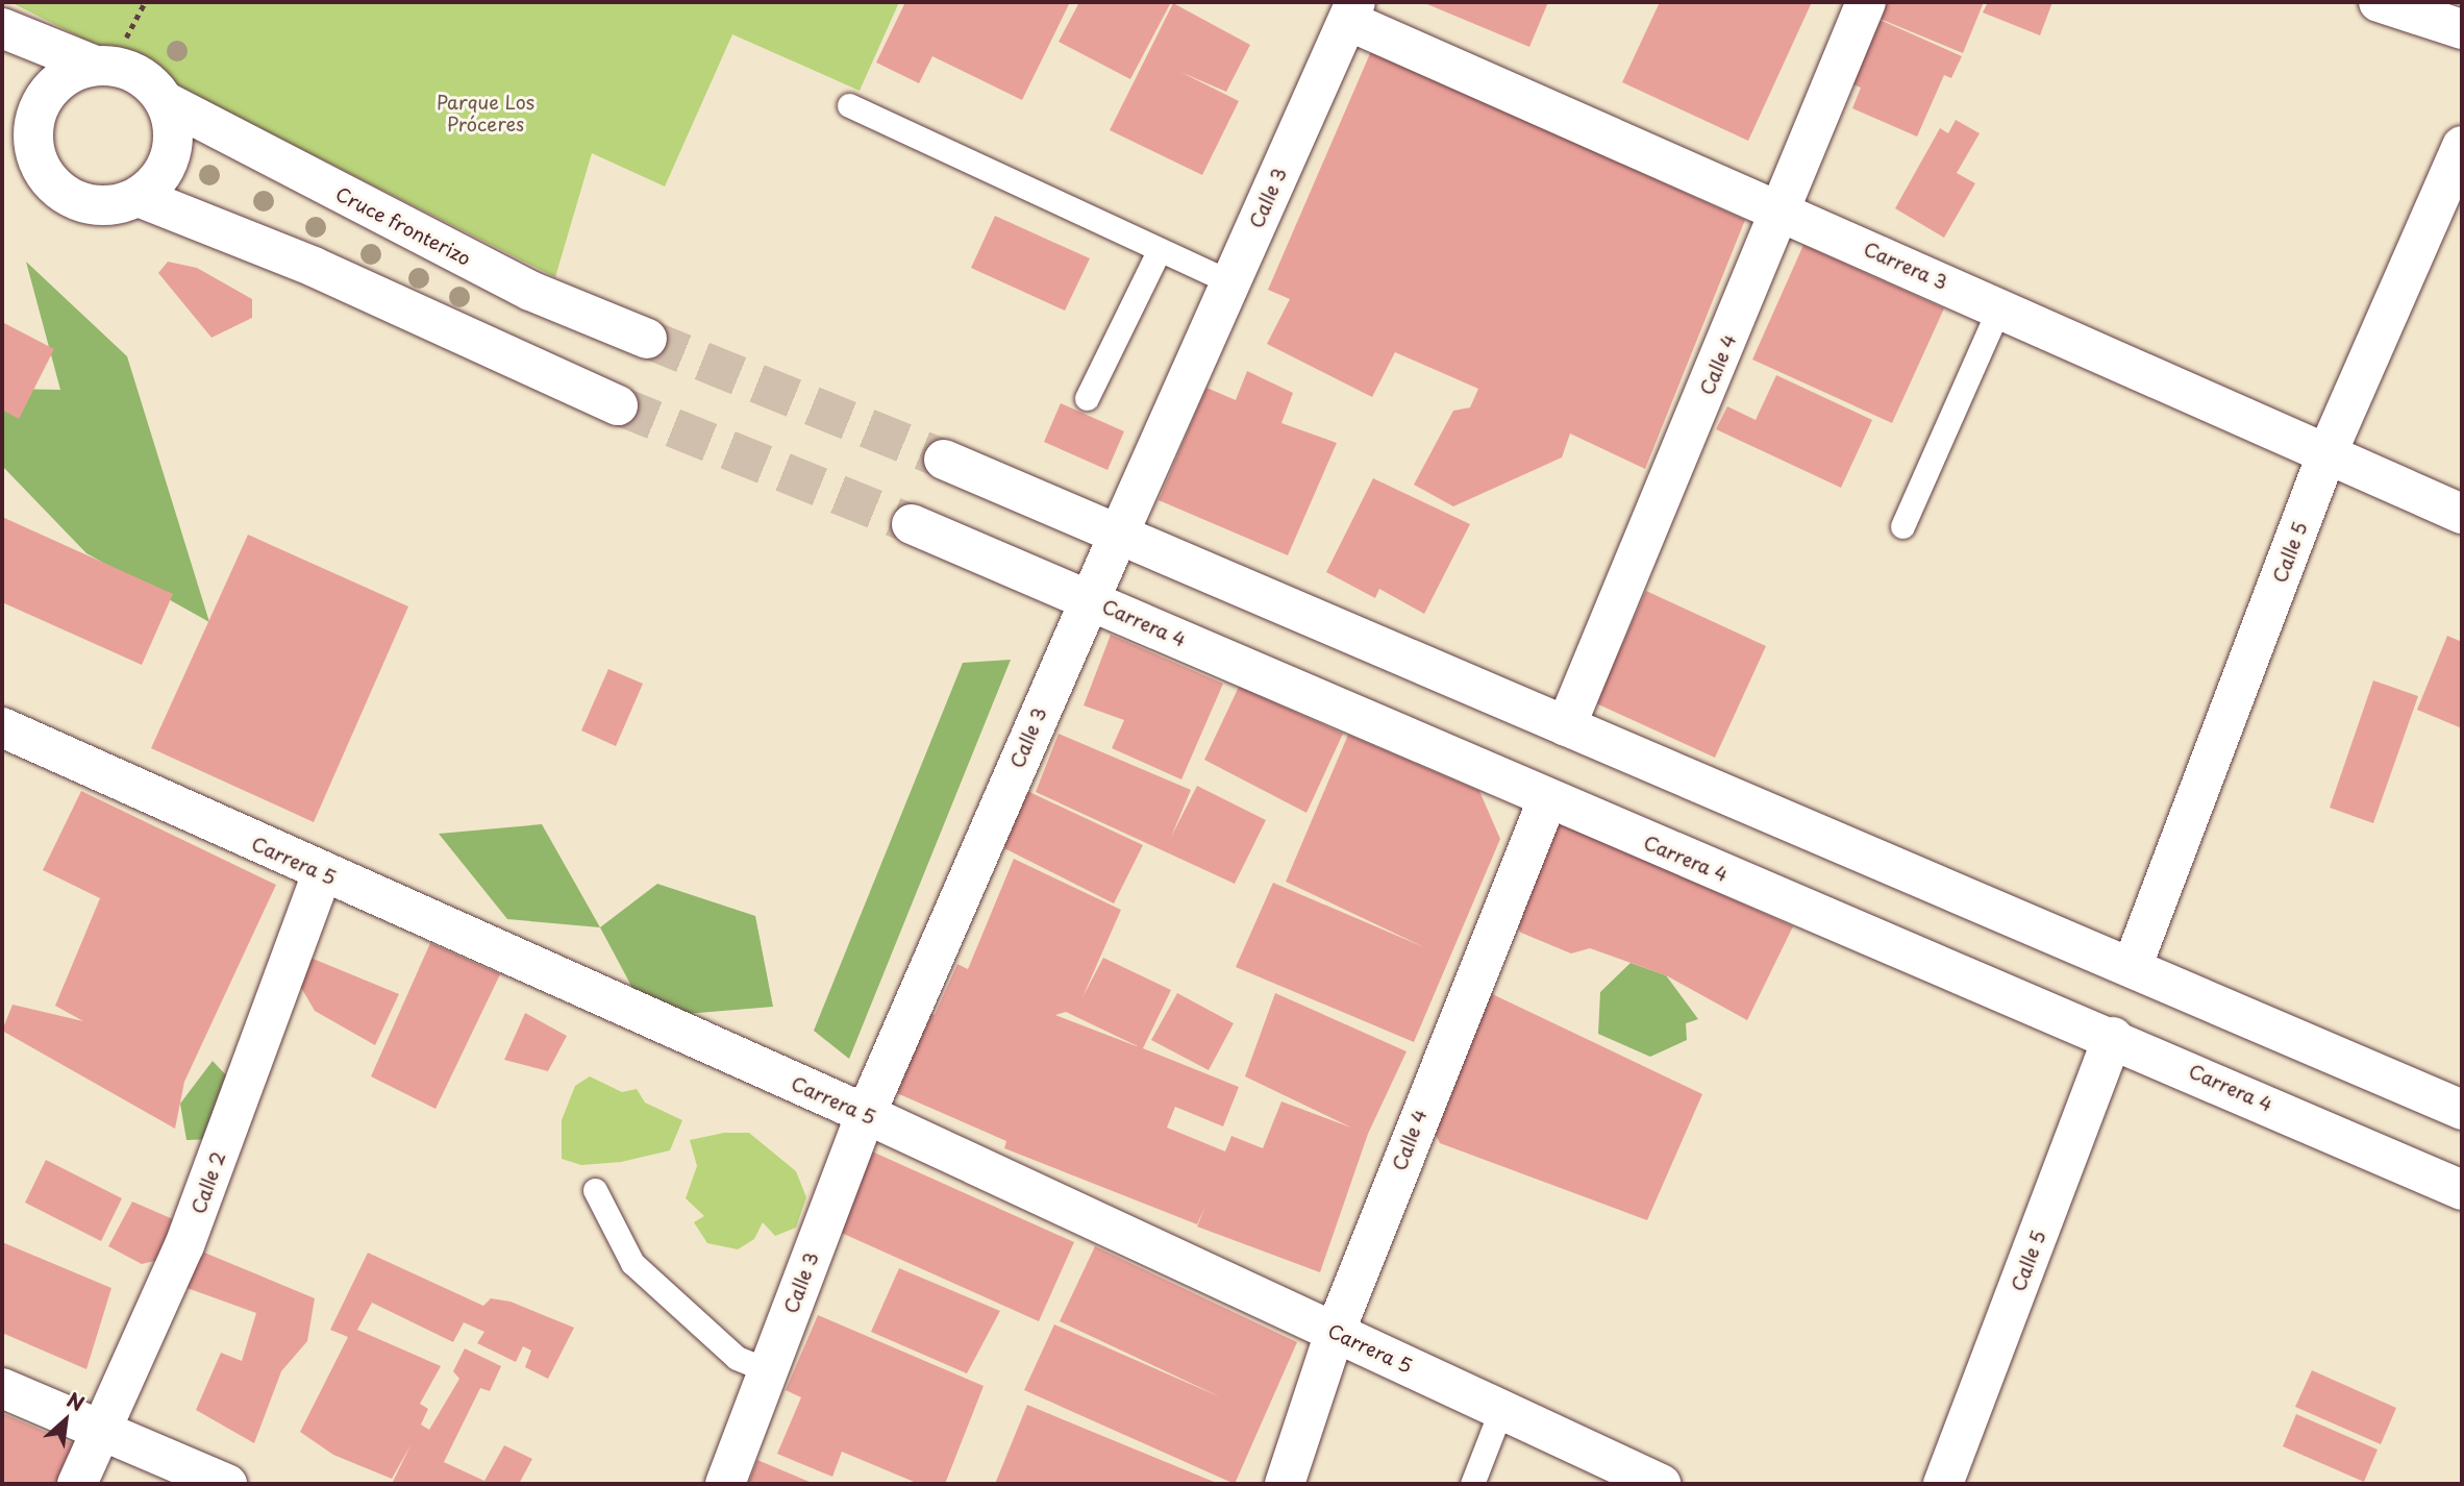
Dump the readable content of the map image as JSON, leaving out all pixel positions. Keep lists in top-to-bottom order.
{
  "streets": {
    "main road": [
      "Calle 3",
      "Cruce fronterizo",
      "Carrera 3",
      "Calle 4",
      "Calle 5",
      "Carrera 4",
      "Carrera 5",
      "Calle 2"
    ]
  },
  "crossings": [
    ["Calle 3", "Carrera 3"],
    ["Calle 3", "Carrera 4"],
    ["Calle 3", "Carrera 5"],
    ["Carrera 3", "Calle 4"],
    ["Carrera 3", "Calle 5"],
    ["Calle 4", "Carrera 4"],
    ["Calle 4", "Carrera 5"],
    ["Calle 5", "Carrera 4"],
    ["Carrera 5", "Calle 2"]
  ],
  "parks": ["Parque Los Próceres"],
  "north": "top right"
}
